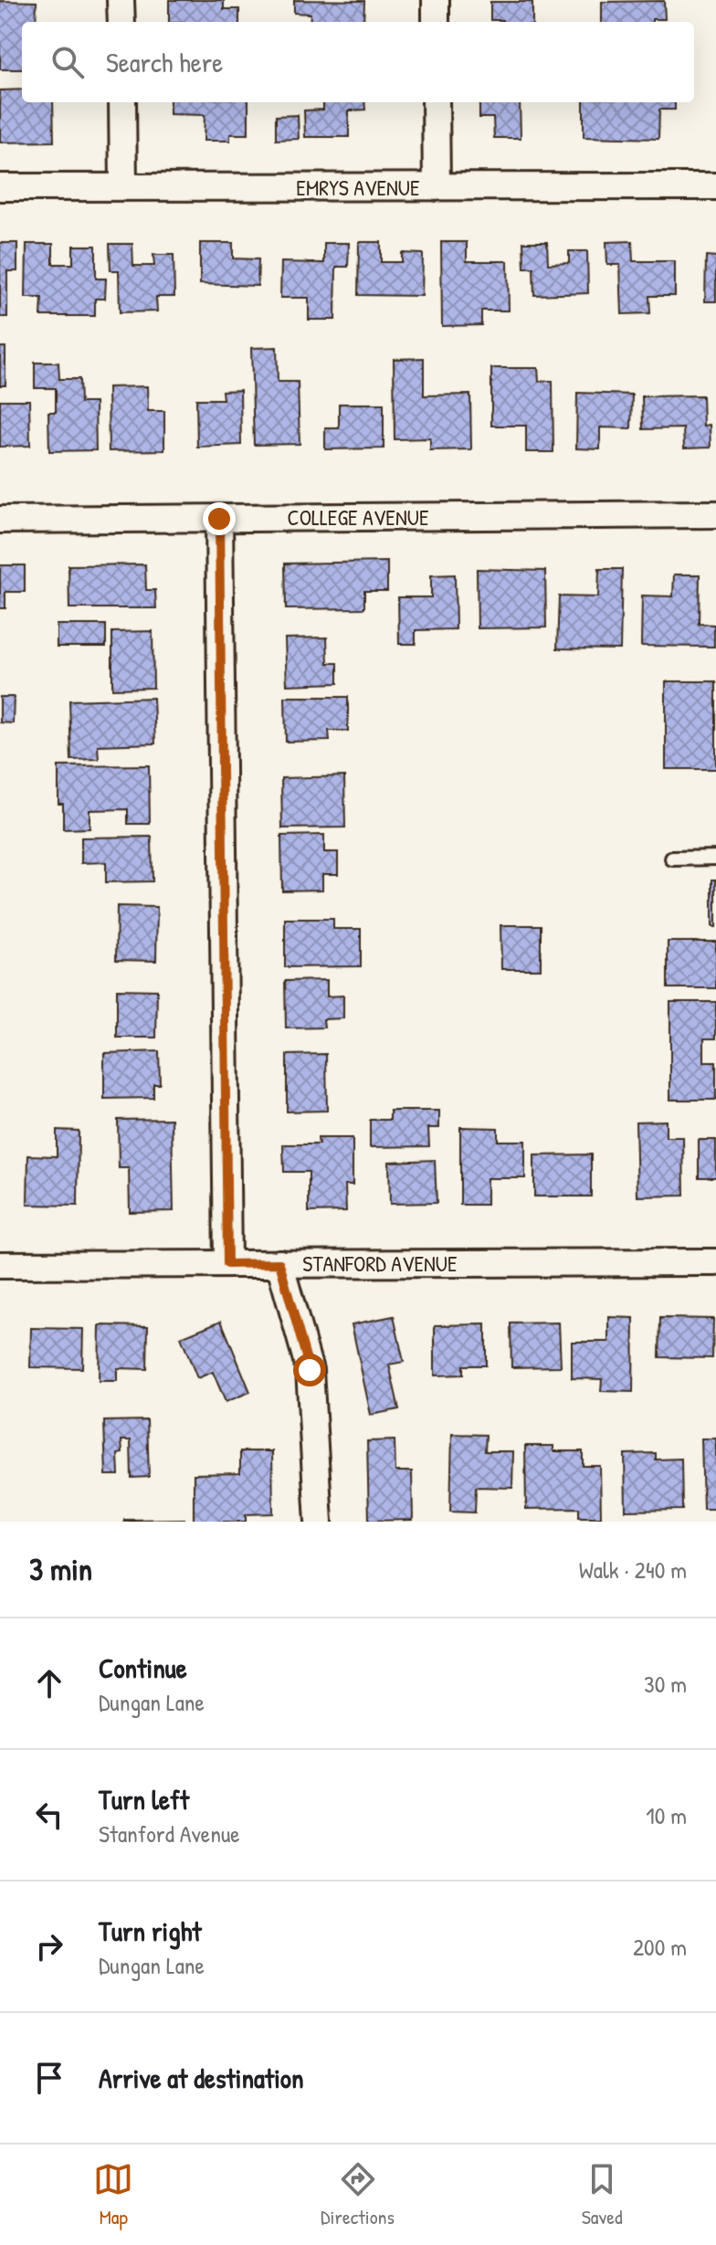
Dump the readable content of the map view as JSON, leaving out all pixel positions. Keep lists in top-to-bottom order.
{
  "streets": {
    "street": ["EMRYS AVENUE", "COLLEGE AVENUE", "STANFORD AVENUE"]
  },
  "page": {
    "search": "Search here",
    "heading": ["3 min", "Walk · 240 m"],
    "list": [
      ["Continue", "Dungan Lane", "30 m"],
      ["Turn left", "Stanford Avenue", "10 m"],
      ["Turn right", "Dungan Lane", "200 m"],
      "Arrive at destination"
    ],
    "nav": ["Map", "Directions", "Saved"]
  }
}
